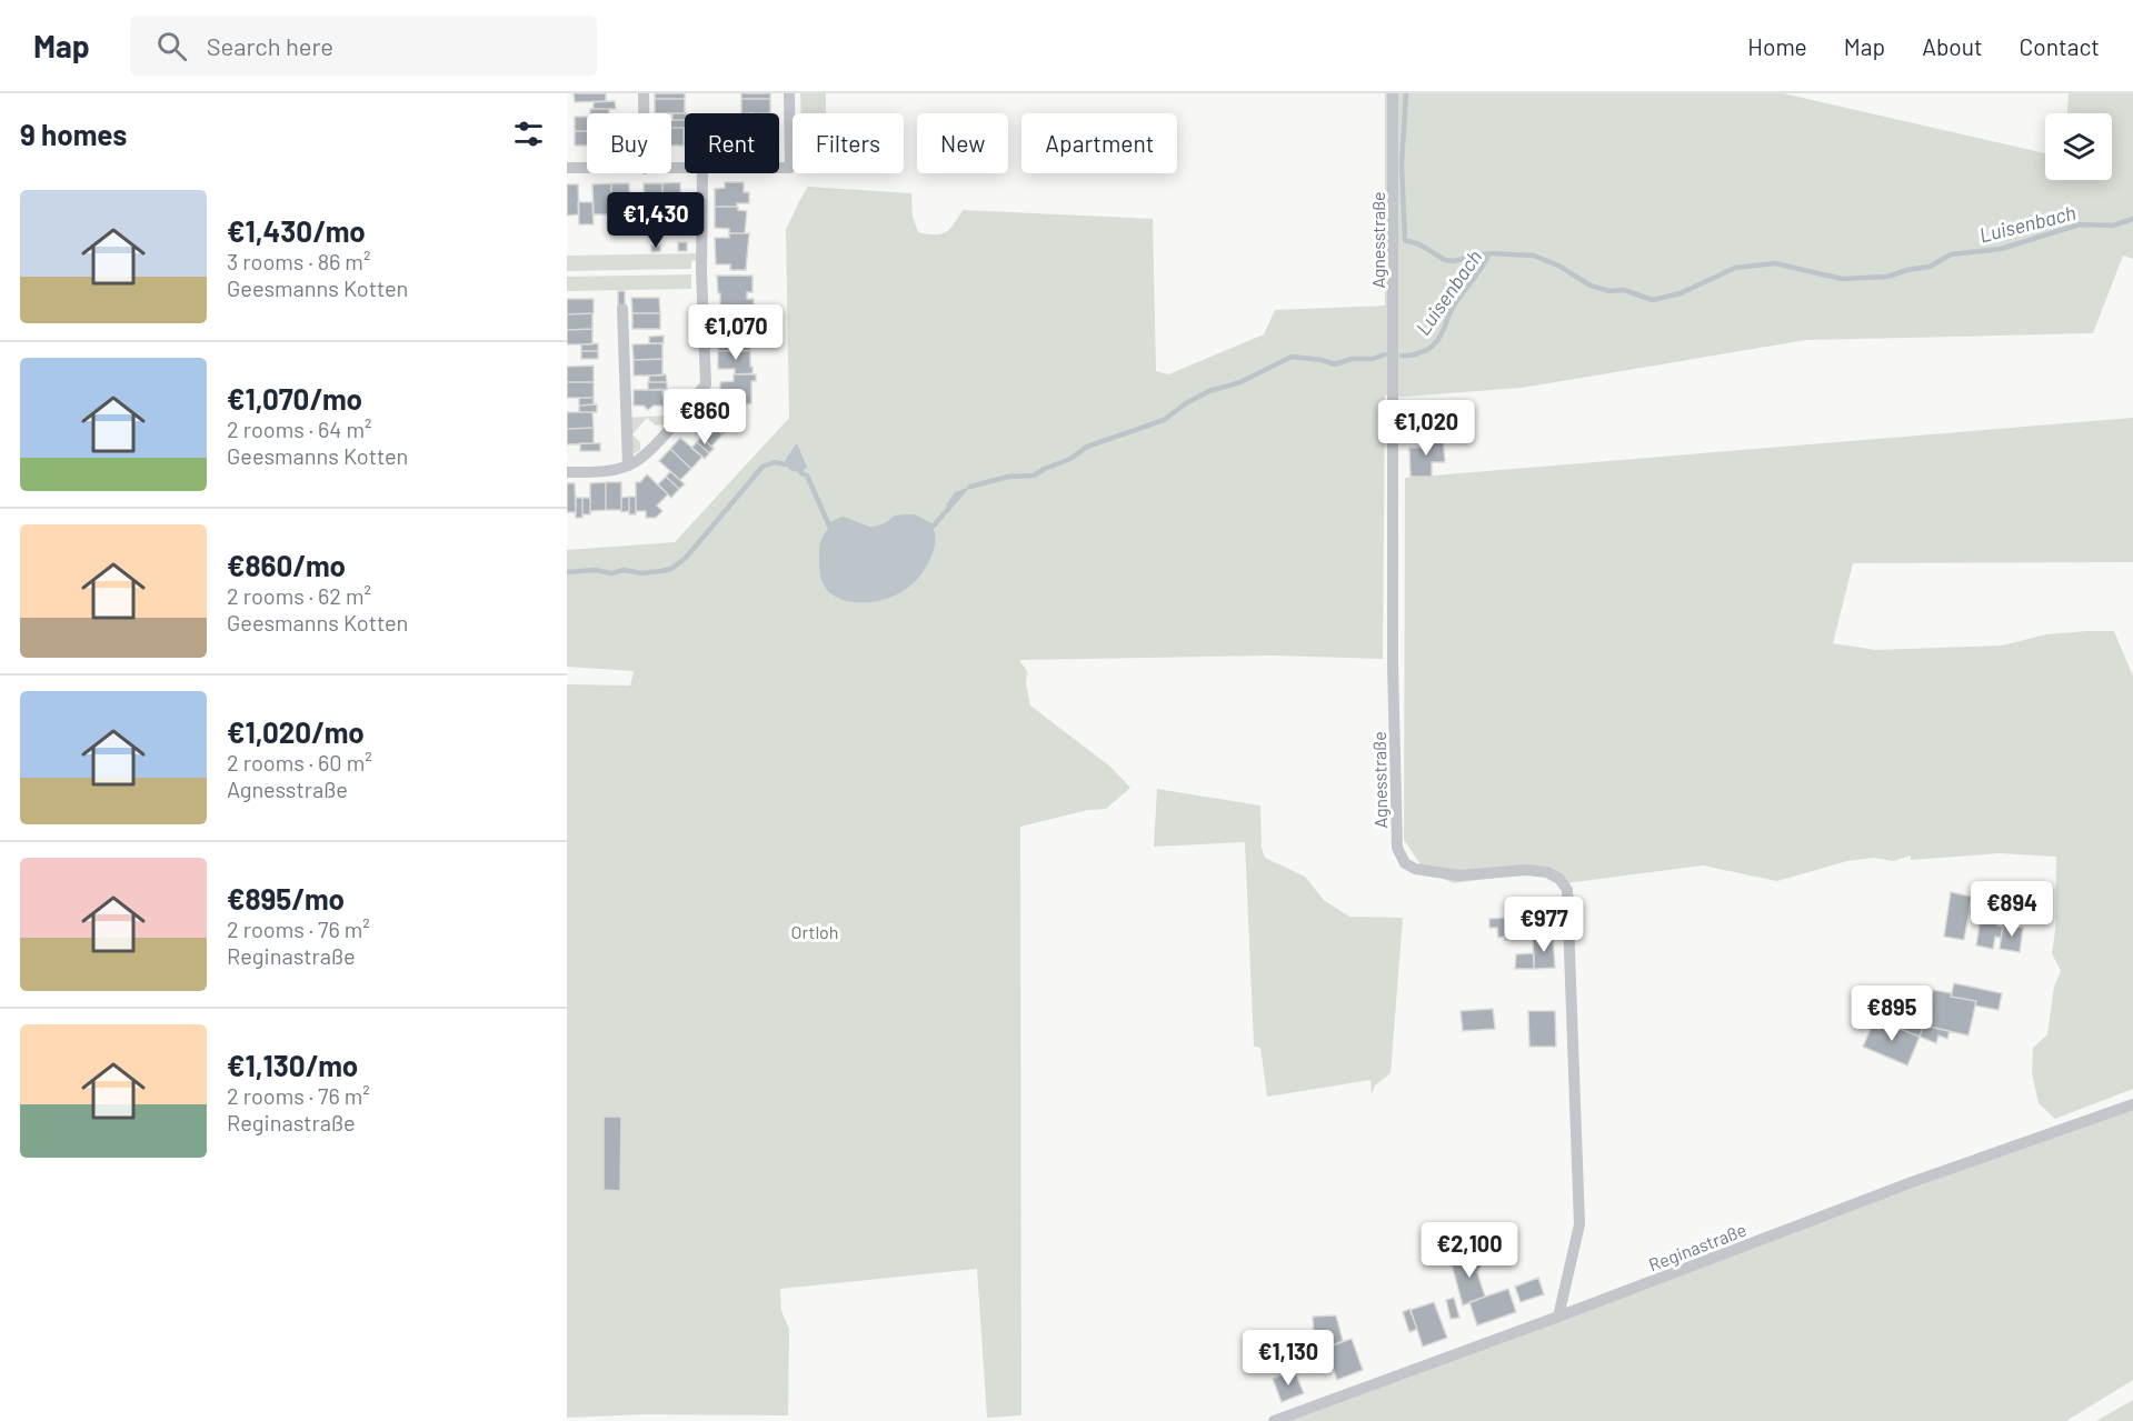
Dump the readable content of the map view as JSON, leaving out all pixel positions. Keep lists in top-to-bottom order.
{
  "streets": {
    "street": ["Agnesstraße", "Reginastraße"]
  },
  "crossings": [
    ["Agnesstraße", "Reginastraße"]
  ],
  "water": ["Luisenbach"],
  "parks": ["Ortloh"],
  "page": {
    "header": "Map",
    "search": "Search here",
    "nav": [
      "Home",
      "Map",
      "About",
      "Contact"
    ],
    "heading": "9 homes",
    "chip": [
      "Buy",
      "Rent",
      "Filters",
      "New",
      "Apartment"
    ],
    "list": [
      {
        "name": "€1,430/mo",
        "note": "3 rooms · 86 m² · Geesmanns Kotten"
      },
      {
        "name": "€1,070/mo",
        "note": "2 rooms · 64 m² · Geesmanns Kotten"
      },
      {
        "name": "€860/mo",
        "note": "2 rooms · 62 m² · Geesmanns Kotten"
      },
      {
        "name": "€1,020/mo",
        "note": "2 rooms · 60 m² · Agnesstraße"
      },
      {
        "name": "€895/mo",
        "note": "2 rooms · 76 m² · Reginastraße"
      },
      {
        "name": "€1,130/mo",
        "note": "2 rooms · 76 m² · Reginastraße"
      }
    ],
    "price": [
      "€1,430",
      "€1,070",
      "€860",
      "€1,020",
      "€894",
      "€977",
      "€895",
      "€2,100",
      "€1,130"
    ]
  }
}
